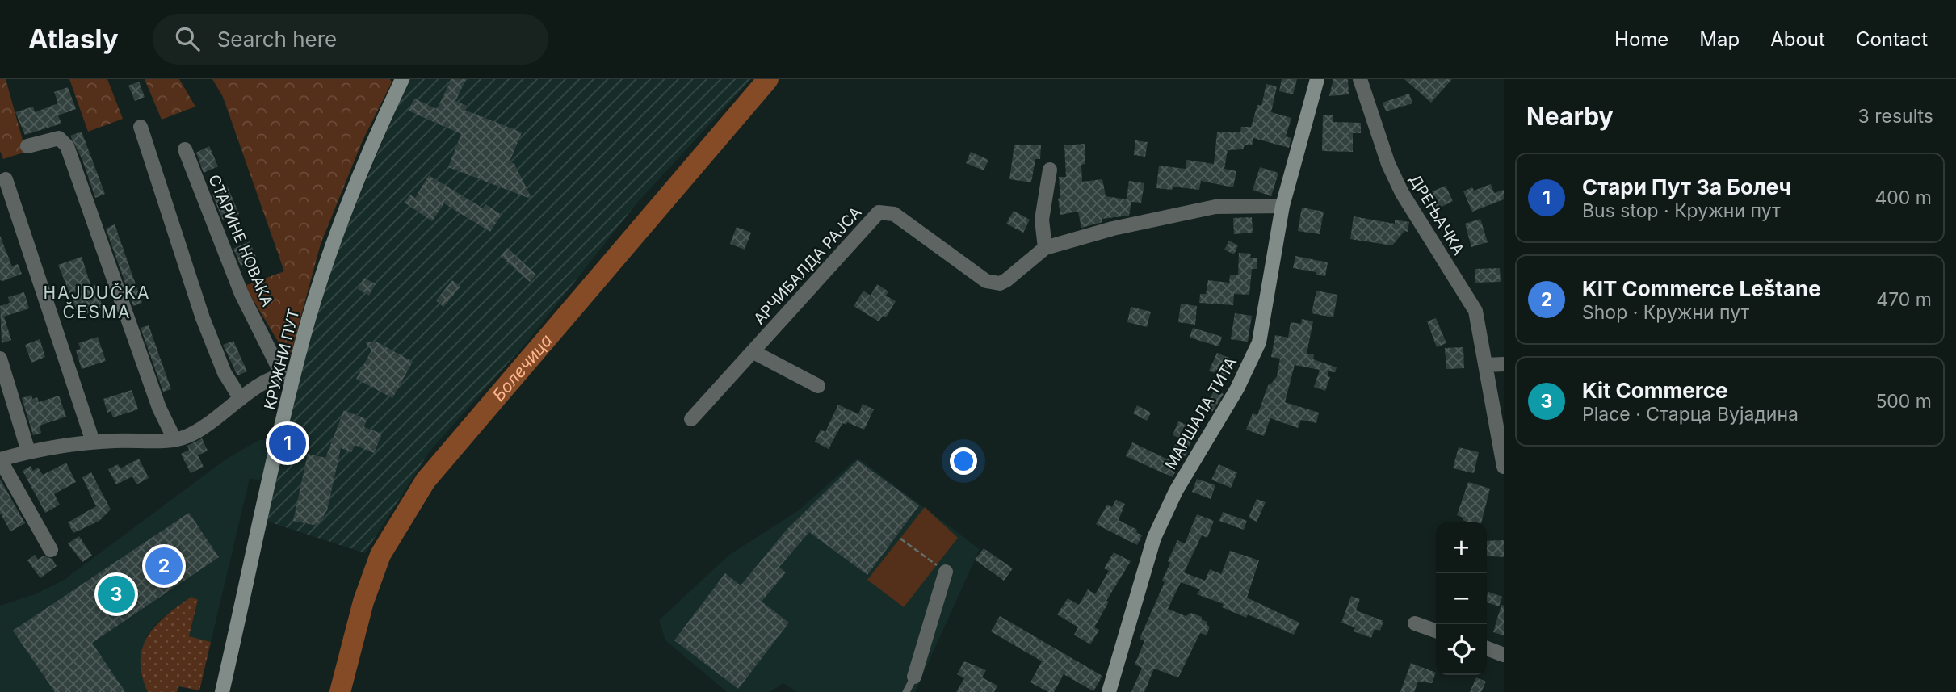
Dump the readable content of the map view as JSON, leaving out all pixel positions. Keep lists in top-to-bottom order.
{
  "streets": {
    "street": [
      "ДРЕЊАЧКА",
      "СТАРИНЕ НОВАКА",
      "АРЧИБАЛДА РАЈСА",
      "КРУЖНИ ПУТ",
      "МАРШАЛА ТИТА"
    ]
  },
  "crossings": [
    ["СТАРИНЕ НОВАКА", "КРУЖНИ ПУТ"],
    ["АРЧИБАЛДА РАЈСА", "МАРШАЛА ТИТА"]
  ],
  "districts": ["HAJDUČKA ČESMA"],
  "water": ["Болечица"],
  "page": {
    "header": "Atlasly",
    "search": "Search here",
    "nav": [
      "Home",
      "Map",
      "About",
      "Contact"
    ],
    "heading": ["Nearby", "3 results"],
    "list": [
      {
        "mark": "1",
        "name": "Стари Пут За Болеч",
        "note": "Bus stop · Кружни пут",
        "value": "400 m"
      },
      {
        "mark": "2",
        "name": "KIT Commerce Leštane",
        "note": "Shop · Кружни пут",
        "value": "470 m"
      },
      {
        "mark": "3",
        "name": "Kit Commerce",
        "note": "Place · Старца Вујадина",
        "value": "500 m"
      }
    ],
    "pins": ["1", "2", "3"],
    "map_buttons": ["+", "−"]
  }
}
